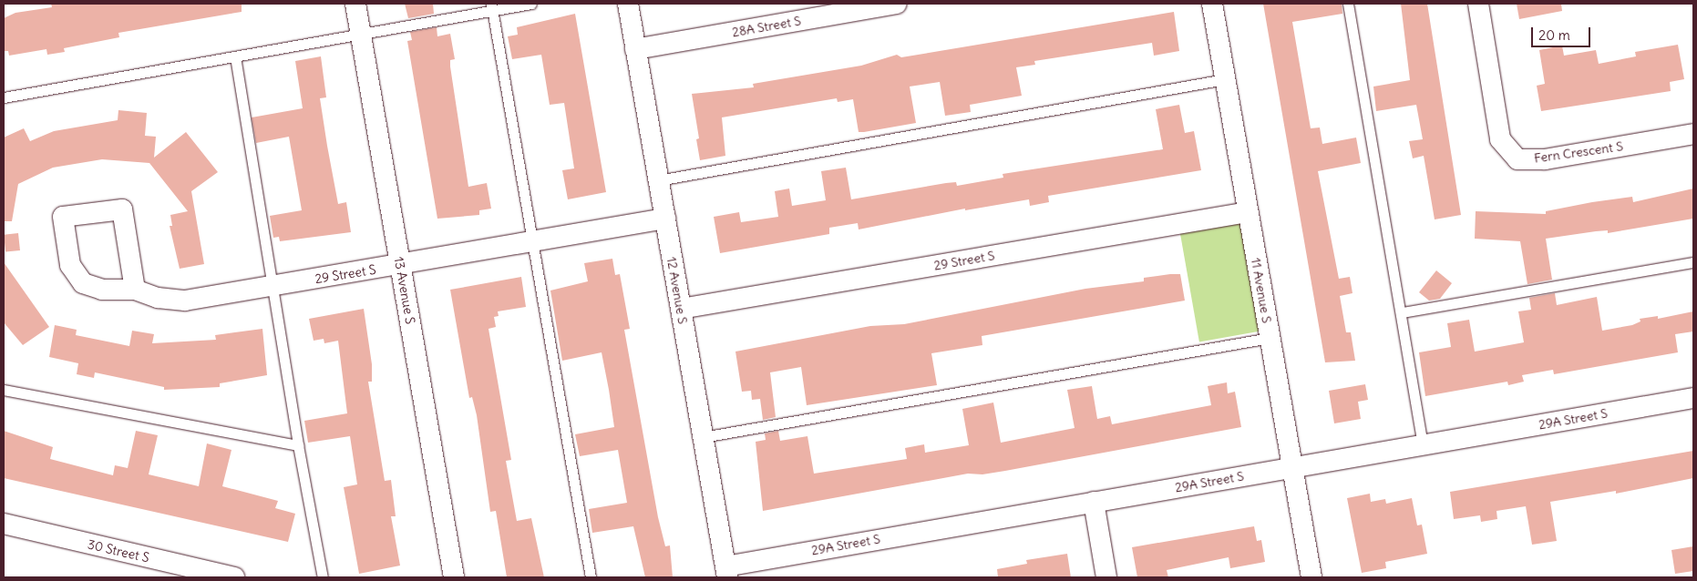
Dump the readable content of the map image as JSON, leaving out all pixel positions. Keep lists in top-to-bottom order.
{
  "streets": {
    "street": [
      "28A Street S",
      "Fern Crescent S",
      "29 Street S",
      "13 Avenue S",
      "12 Avenue S",
      "11 Avenue S",
      "29A Street S",
      "30 Street S"
    ]
  },
  "crossings": [
    ["28A Street S", "12 Avenue S"],
    ["29 Street S", "13 Avenue S"],
    ["29 Street S", "12 Avenue S"],
    ["29 Street S", "11 Avenue S"],
    ["12 Avenue S", "29A Street S"],
    ["11 Avenue S", "29A Street S"]
  ],
  "scale_bar": "20 m"
}
